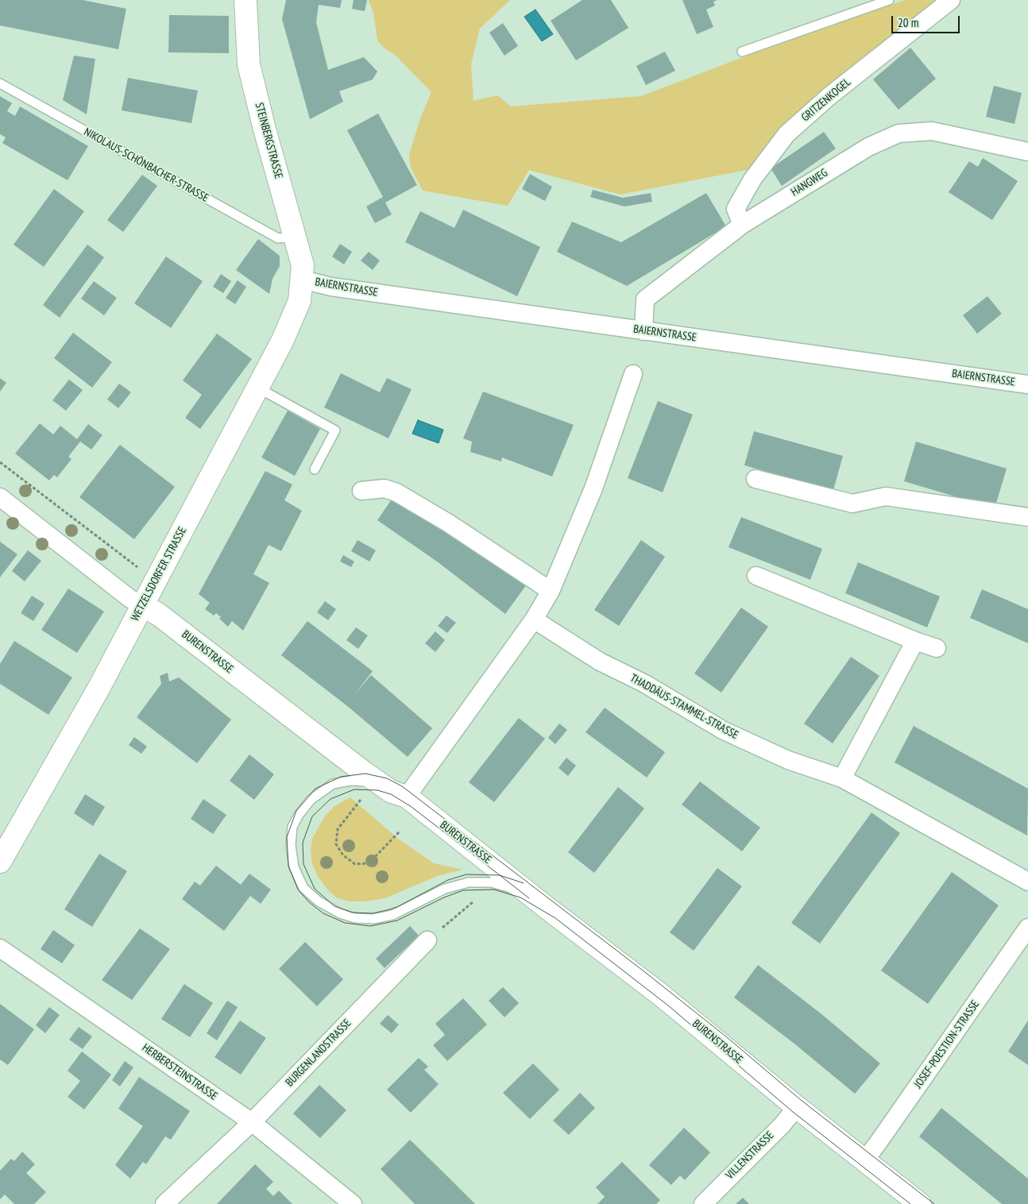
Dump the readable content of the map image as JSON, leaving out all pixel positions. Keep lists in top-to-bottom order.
{
  "streets": {
    "street": [
      "GRITZENKOGEL",
      "STEINBERGSTRASSE",
      "HANGWEG",
      "BAIERNSTRASSE",
      "WETZELSDORFER STRASSE",
      "BURENSTRASSE",
      "THADDÄUS-STAMMEL-STRASSE",
      "JOSEF-POESTION-STRASSE",
      "BURGENLANDSTRASSE",
      "HERBERSTEINSTRASSE",
      "VILLENSTRASSE"
    ],
    "lane": ["NIKOLAUS-SCHÖNBACHER-STRASSE"]
  },
  "crossings": [
    ["GRITZENKOGEL", "HANGWEG"],
    ["STEINBERGSTRASSE", "NIKOLAUS-SCHÖNBACHER-STRASSE"],
    ["STEINBERGSTRASSE", "BAIERNSTRASSE"],
    ["STEINBERGSTRASSE", "WETZELSDORFER STRASSE"],
    ["HANGWEG", "BAIERNSTRASSE"],
    ["BAIERNSTRASSE", "WETZELSDORFER STRASSE"],
    ["WETZELSDORFER STRASSE", "BURENSTRASSE"],
    ["BURENSTRASSE", "JOSEF-POESTION-STRASSE"],
    ["BURENSTRASSE", "VILLENSTRASSE"],
    ["BURGENLANDSTRASSE", "HERBERSTEINSTRASSE"]
  ],
  "scale_bar": "20 m"
}
